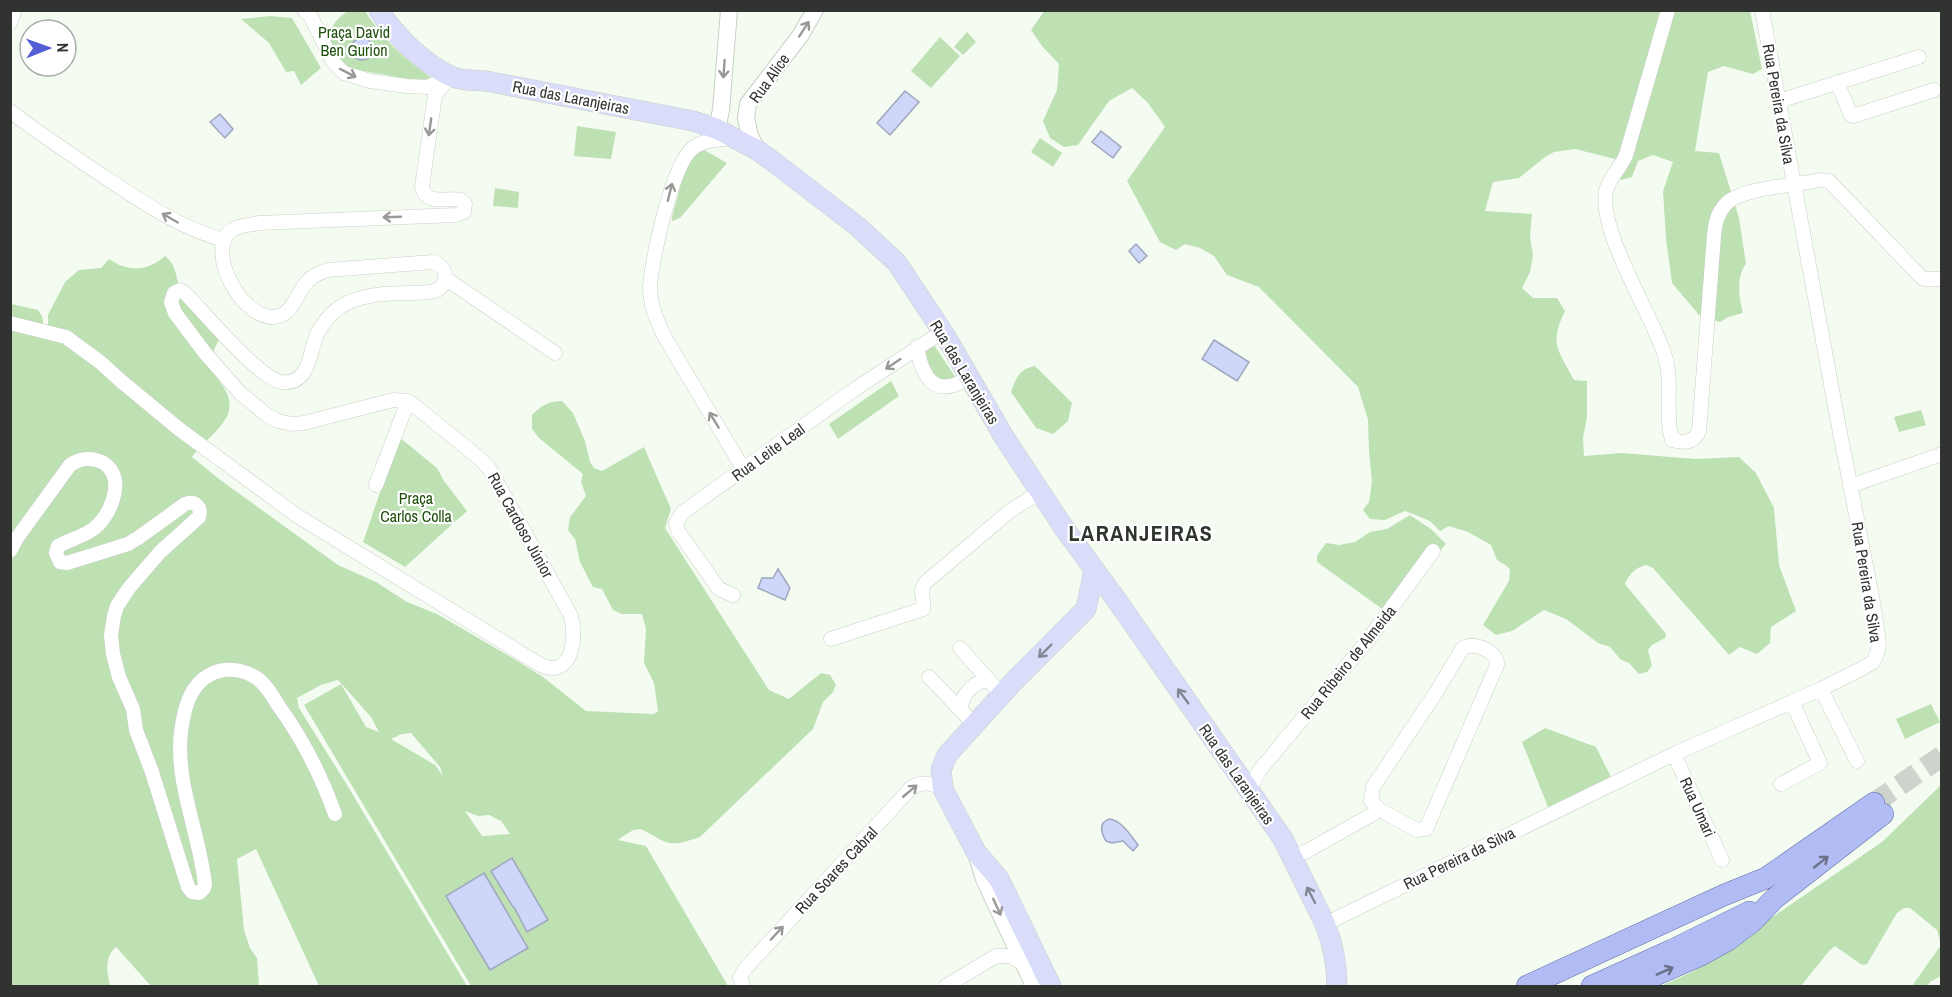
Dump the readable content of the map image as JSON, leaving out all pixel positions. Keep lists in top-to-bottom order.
{
  "streets": {
    "main road": ["Rua das Laranjeiras"],
    "street": [
      "Rua Alice",
      "Rua Pereira da Silva",
      "Rua Leite Leal",
      "Rua Cardoso Júnior",
      "Rua Ribeiro de Almeida",
      "Rua Umari",
      "Rua Soares Cabral"
    ]
  },
  "crossings": [
    ["Rua Alice", "Rua das Laranjeiras"],
    ["Rua das Laranjeiras", "Rua Pereira da Silva"],
    ["Rua das Laranjeiras", "Rua Leite Leal"],
    ["Rua das Laranjeiras", "Rua Ribeiro de Almeida"],
    ["Rua Pereira da Silva", "Rua Umari"]
  ],
  "one_way": ["Rua Alice", "Rua Leite Leal", "Rua Soares Cabral"],
  "districts": ["LARANJEIRAS"],
  "parks": ["Praça David Ben Gurion", "Praça Carlos Colla"],
  "north": "right"
}
